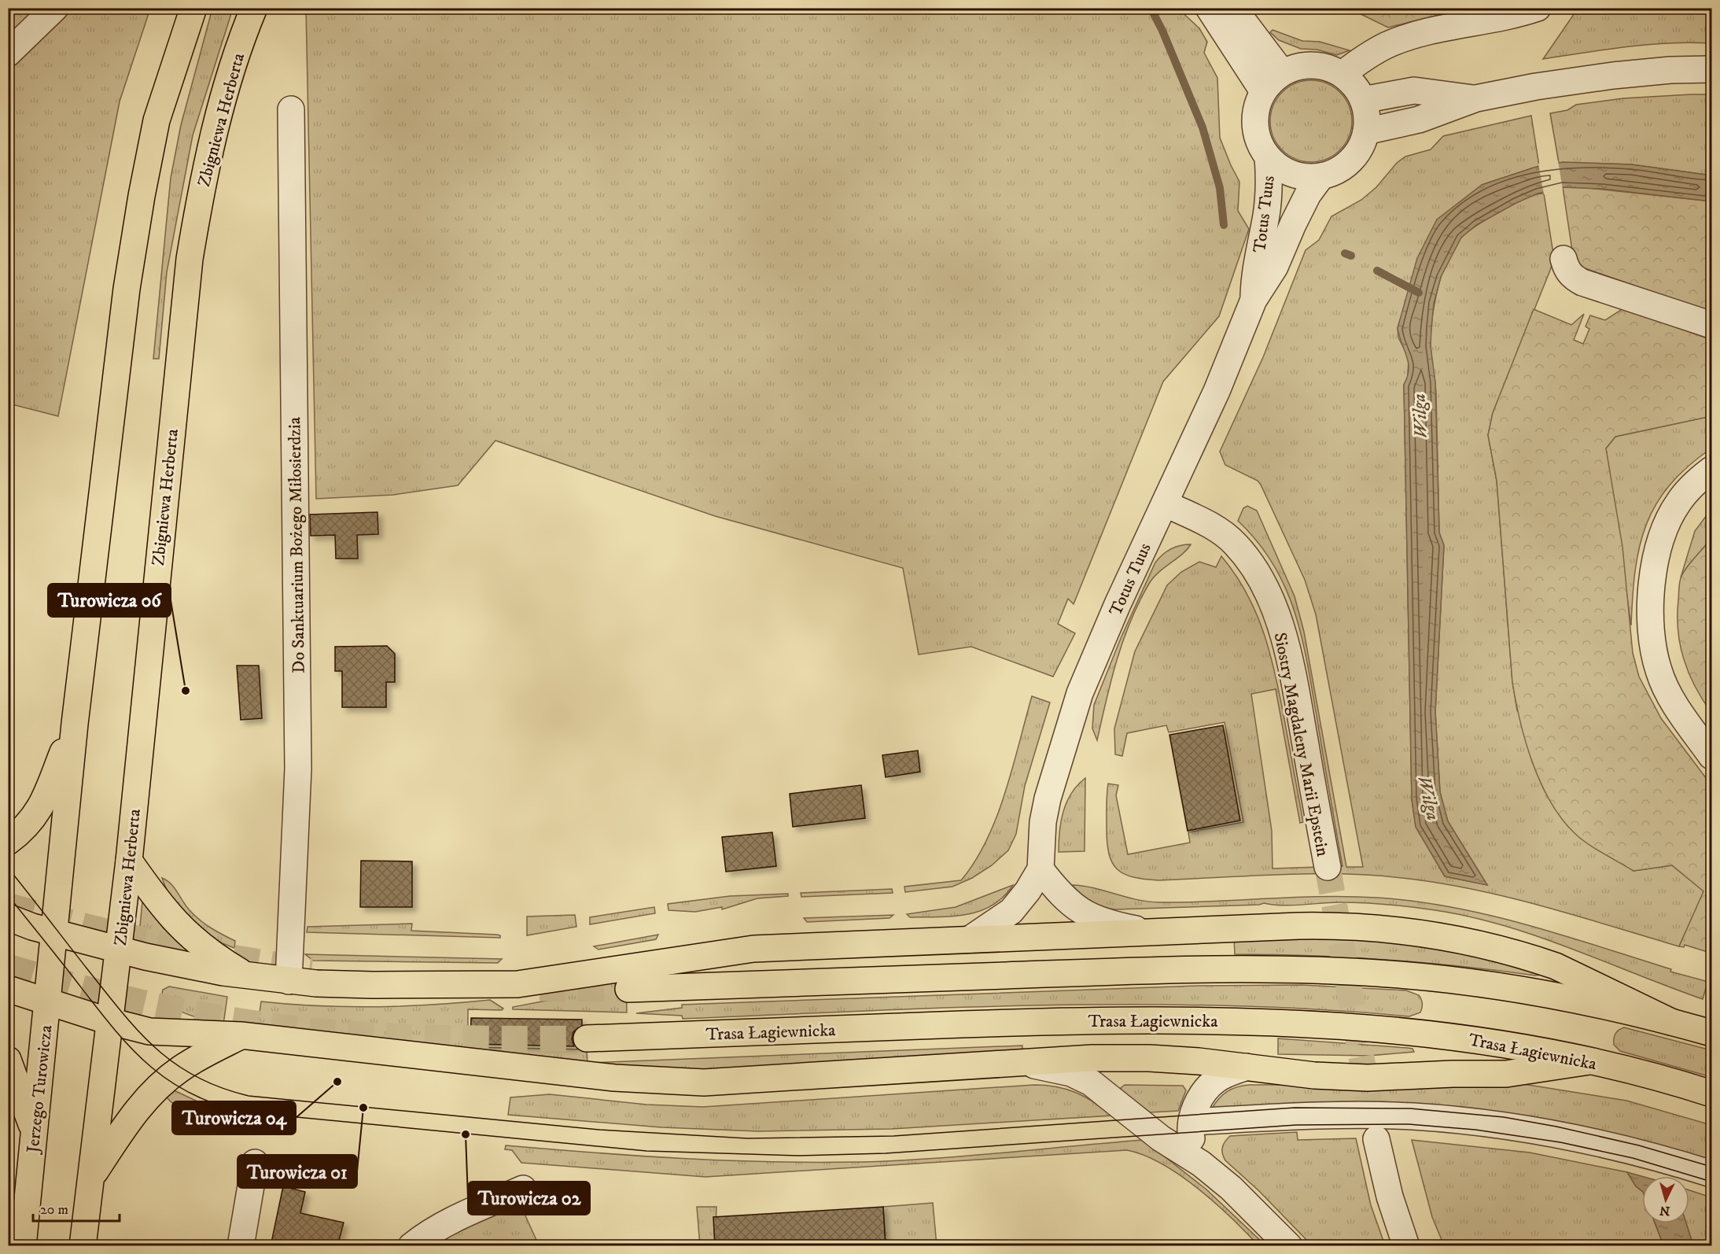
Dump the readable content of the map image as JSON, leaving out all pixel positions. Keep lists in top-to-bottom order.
{
  "streets": {
    "main road": ["Zbigniewa Herberta", "Trasa Łagiewnicka", "Jerzego Turowicza"],
    "street": ["Totus Tuus", "Do Sanktuarium Bożego Miłosierdzia", "Siostry Magdaleny Marii Epstein"]
  },
  "crossings": [
    ["Totus Tuus", "Siostry Magdaleny Marii Epstein"]
  ],
  "water": ["Wilga"],
  "places": [
    "Turowicza 06",
    "Turowicza 04",
    "Turowicza 01",
    "Turowicza 02"
  ],
  "scale_bar": "20 m",
  "north": "bottom"
}
